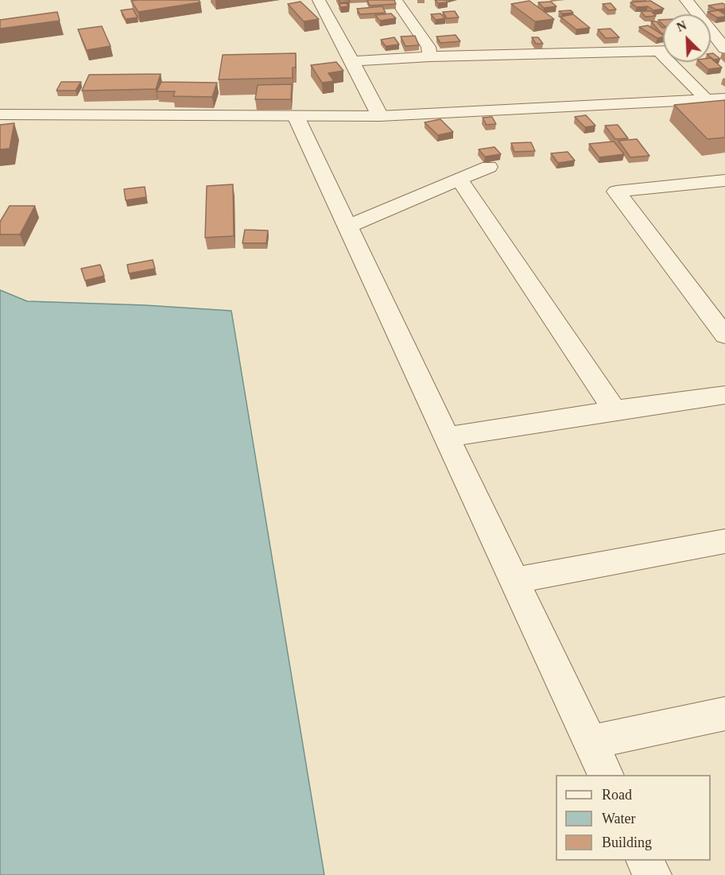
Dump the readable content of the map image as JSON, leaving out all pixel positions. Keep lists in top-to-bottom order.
{
  "legend": ["Road", "Water", "Building"],
  "north": "top left"
}
